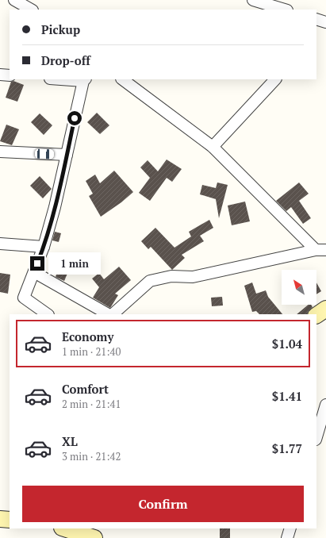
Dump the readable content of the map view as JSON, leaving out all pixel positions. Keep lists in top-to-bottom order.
{
  "north": "top left",
  "page": {
    "banner": ["Pickup", "Drop-off"],
    "bubble": "1 min",
    "list": [
      {
        "name": "Economy",
        "note": "1 min · 21:40",
        "value": "$1.04"
      },
      {
        "name": "Comfort",
        "note": "2 min · 21:41",
        "value": "$1.41"
      },
      {
        "name": "XL",
        "note": "3 min · 21:42",
        "value": "$1.77"
      }
    ],
    "buttons": "Confirm"
  }
}
